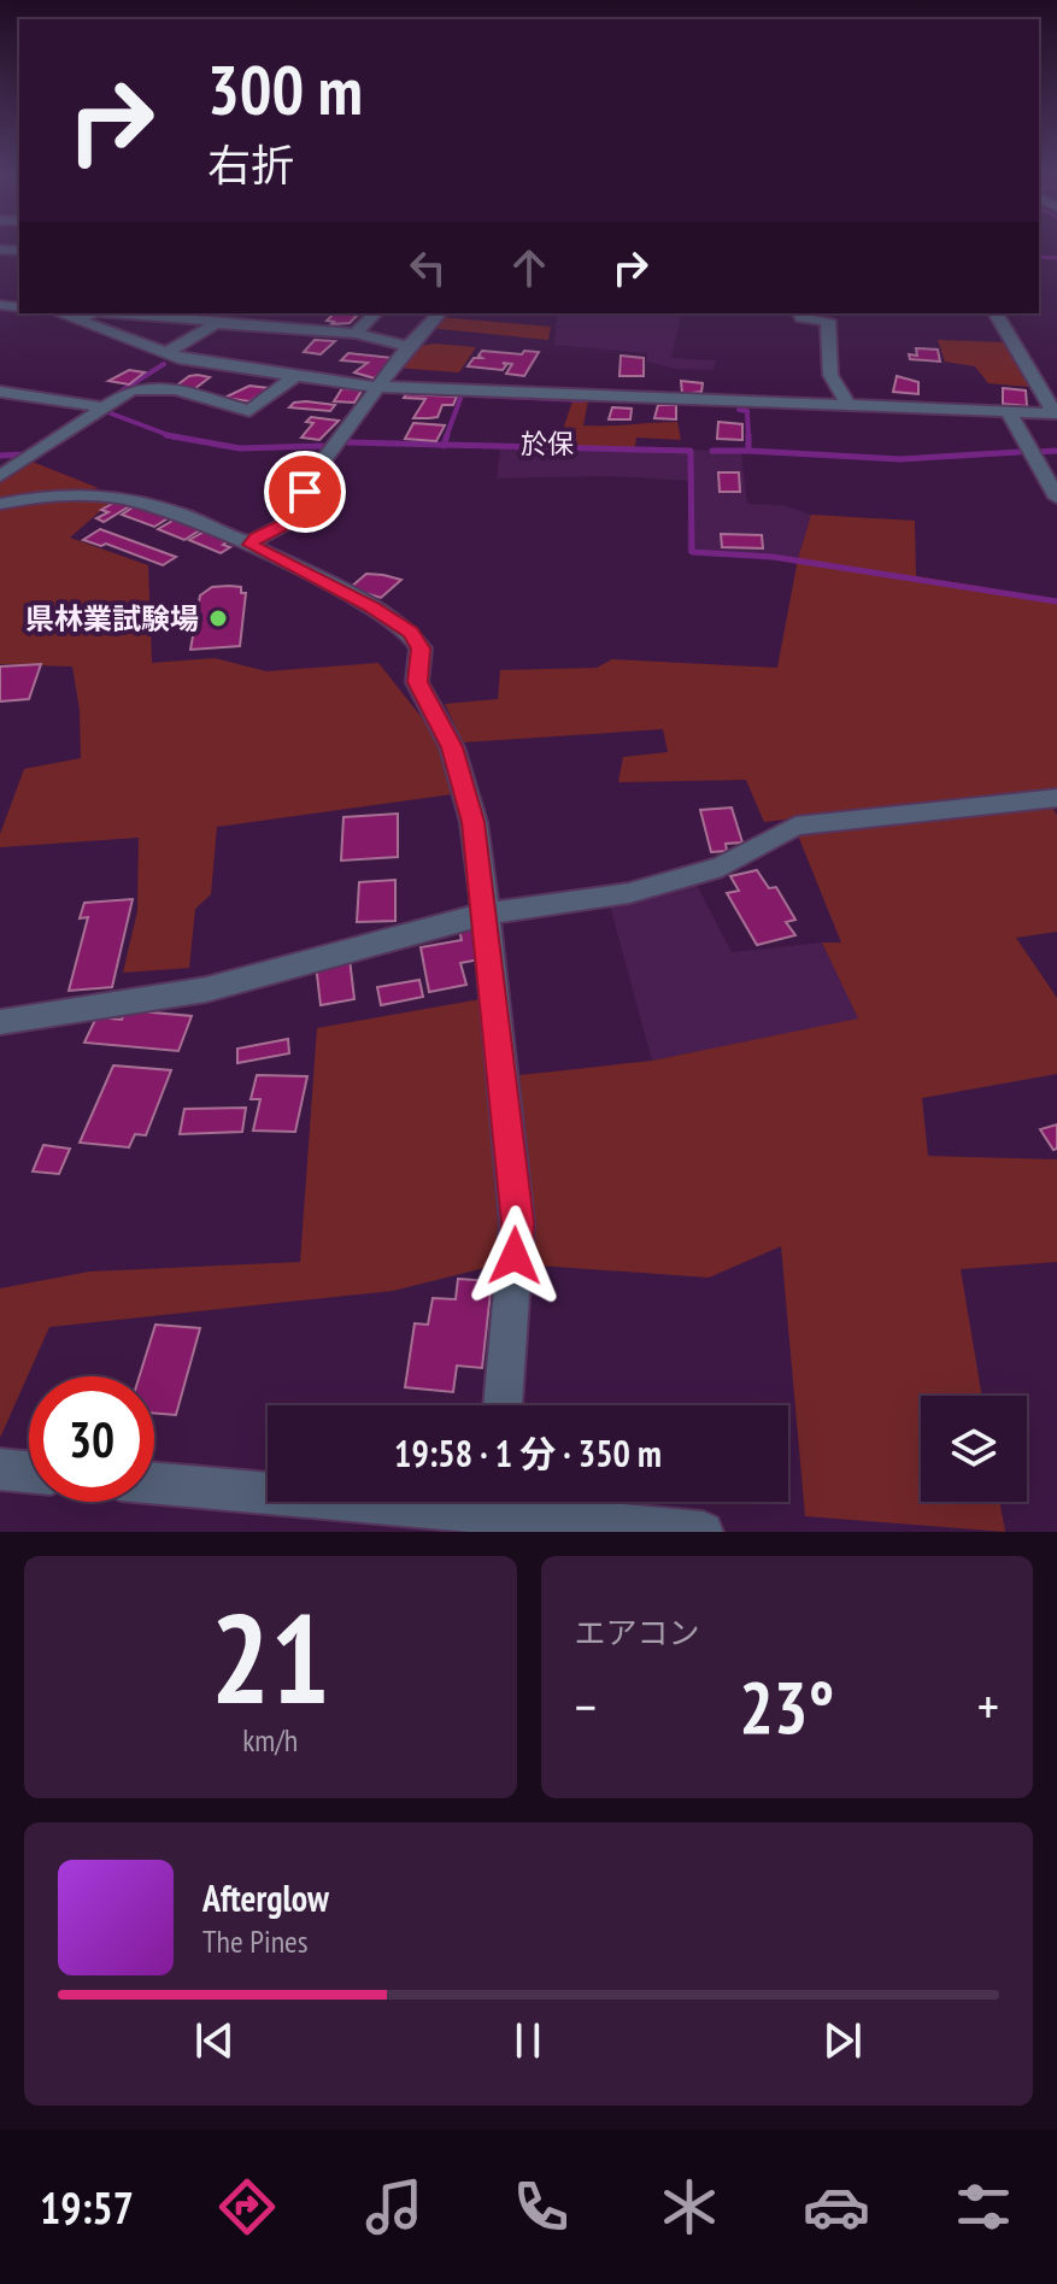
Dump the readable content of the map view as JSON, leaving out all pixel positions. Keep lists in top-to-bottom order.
{
  "districts": ["於保"],
  "places": ["県林業試験場"],
  "page": {
    "turn": ["300 m", "右折"],
    "limit": "30",
    "trip": "19:58 · 1 分 · 350 m",
    "tile": [
      ["21", "km/h"],
      "エアコン"
    ],
    "heat": ["−", "23°", "+"],
    "song": ["Afterglow", "The Pines"],
    "tabs": "19:57"
  }
}
